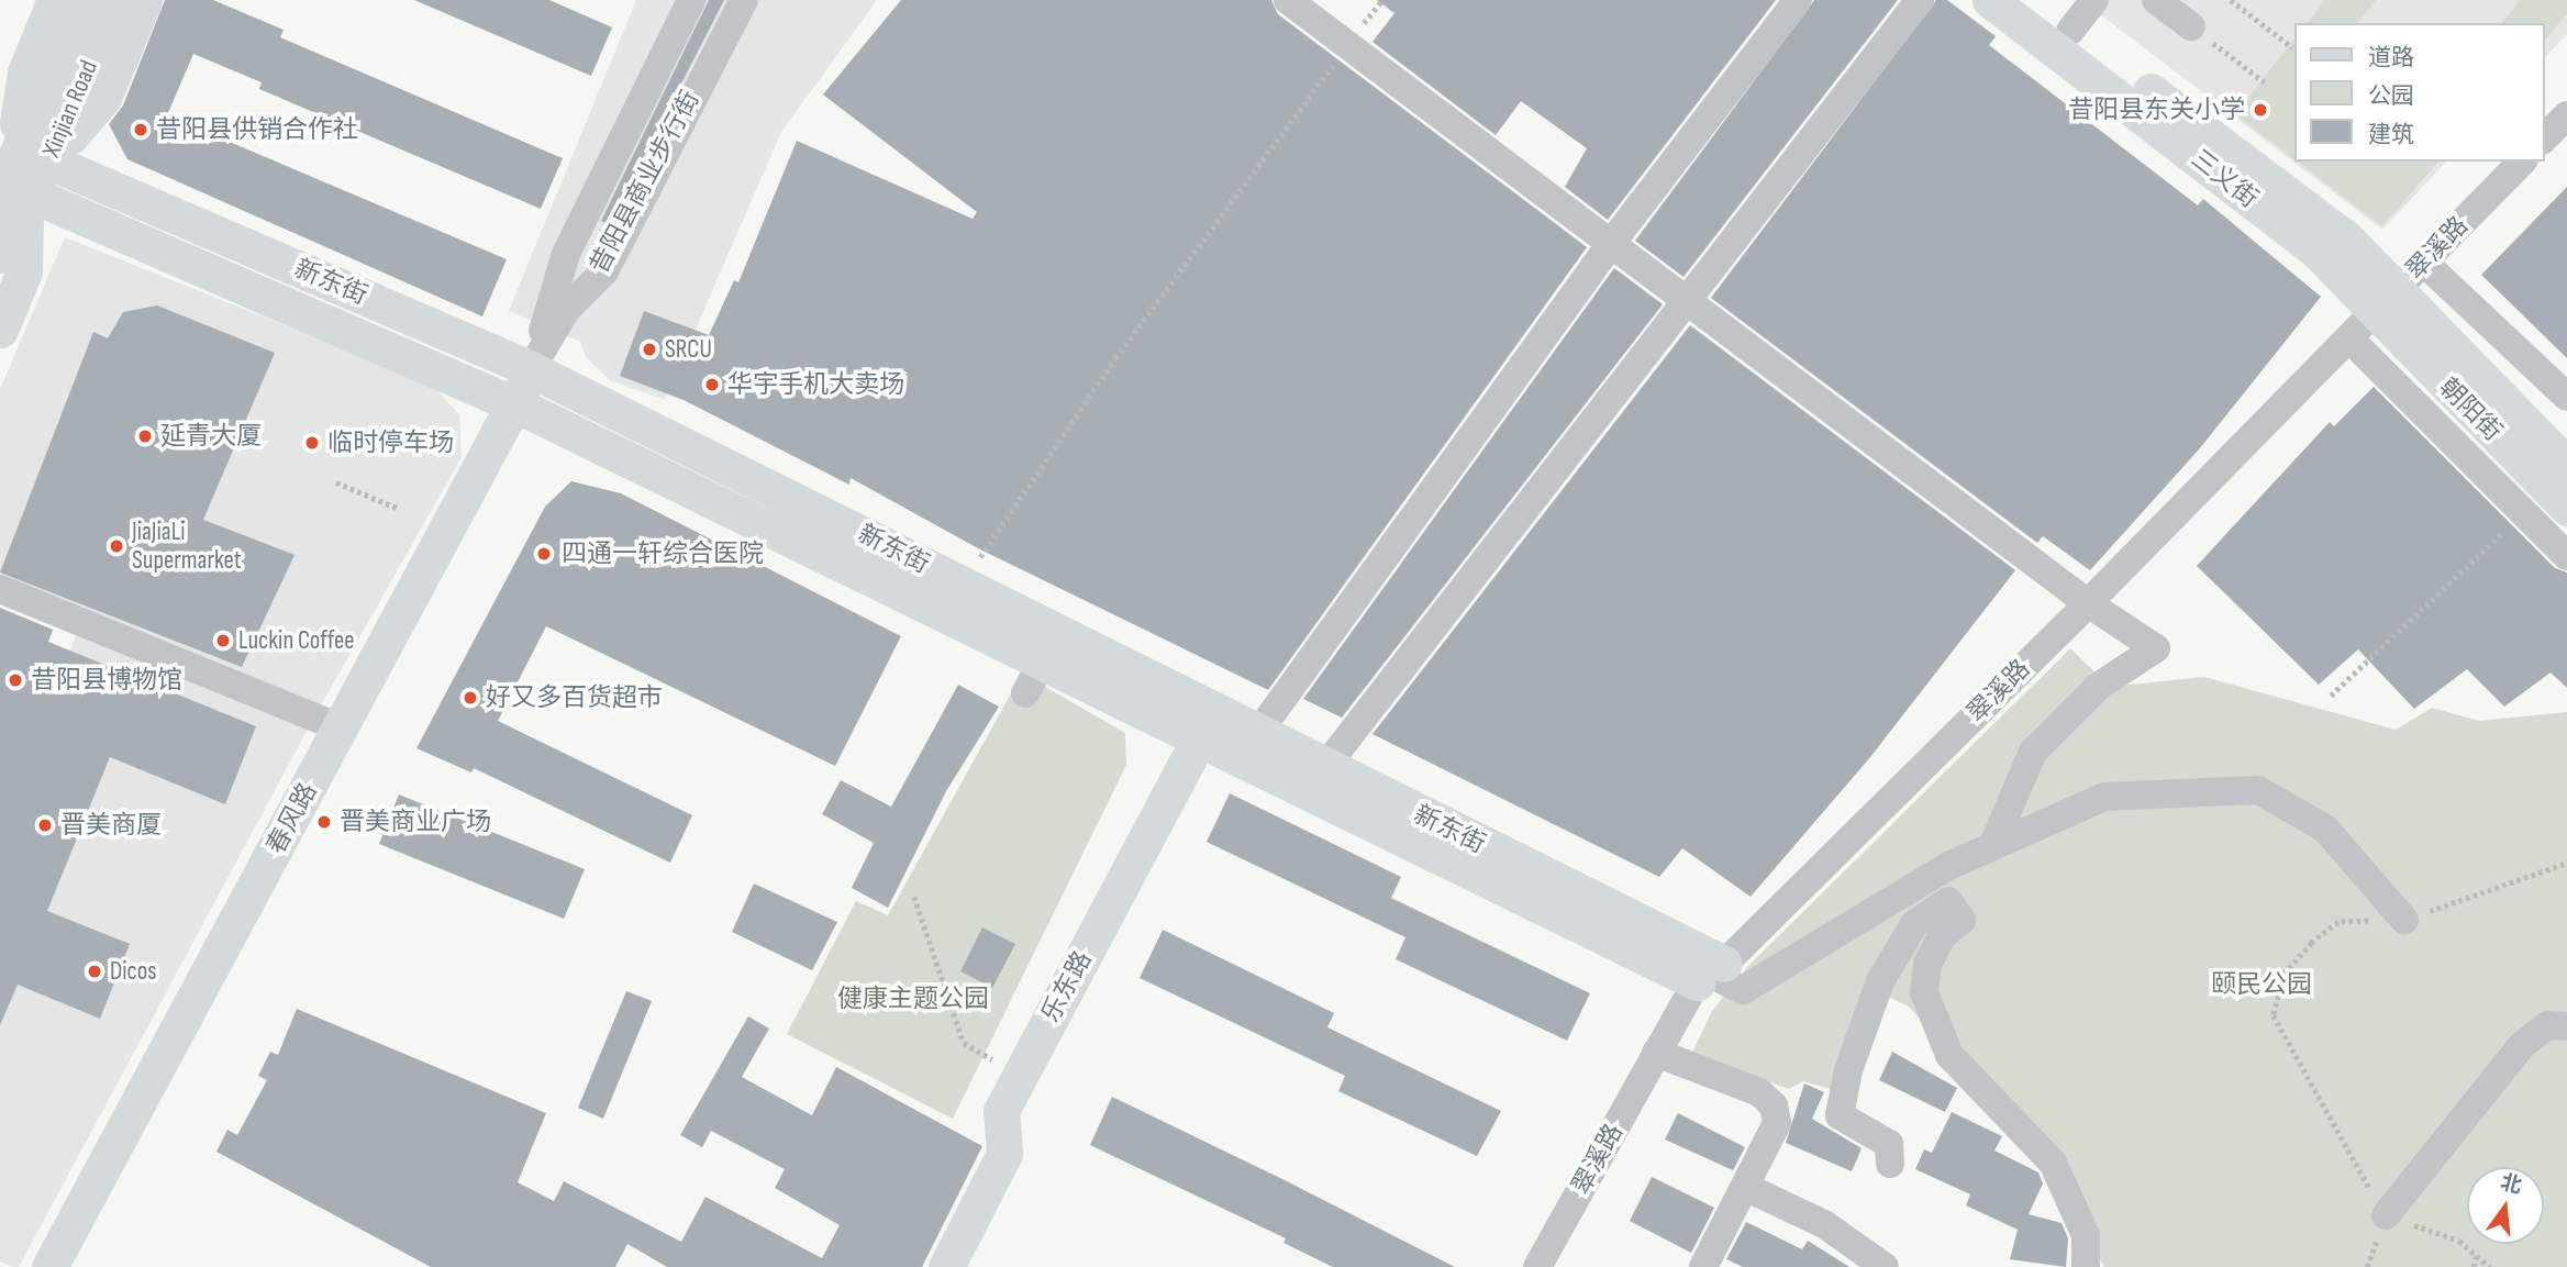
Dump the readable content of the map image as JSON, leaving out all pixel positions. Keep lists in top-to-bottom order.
{
  "streets": {
    "main road": [
      "Xinjian Road",
      "三义街",
      "新东街",
      "朝阳街",
      "春风路",
      "乐东路"
    ],
    "street": ["昔阳县商业步行街", "翠溪路"]
  },
  "crossings": [
    ["Xinjian Road", "新东街"],
    ["三义街", "翠溪路"],
    ["三义街", "朝阳街"],
    ["昔阳县商业步行街", "新东街"],
    ["昔阳县商业步行街", "春风路"],
    ["翠溪路", "新东街"],
    ["翠溪路", "朝阳街"],
    ["新东街", "春风路"],
    ["新东街", "乐东路"]
  ],
  "parks": ["颐民公园", "健康主题公园"],
  "places": [
    "昔阳县东关小学",
    "昔阳县供销合作社",
    "SRCU",
    "华宇手机大卖场",
    "延青大厦",
    "临时停车场",
    "JiaJiaLi Supermarket",
    "四通一轩综合医院",
    "Luckin Coffee",
    "昔阳县博物馆",
    "好又多百货超市",
    "晋美商业广场",
    "晋美商厦",
    "Dicos"
  ],
  "legend": ["道路", "公园", "建筑"],
  "north": "top"
}
